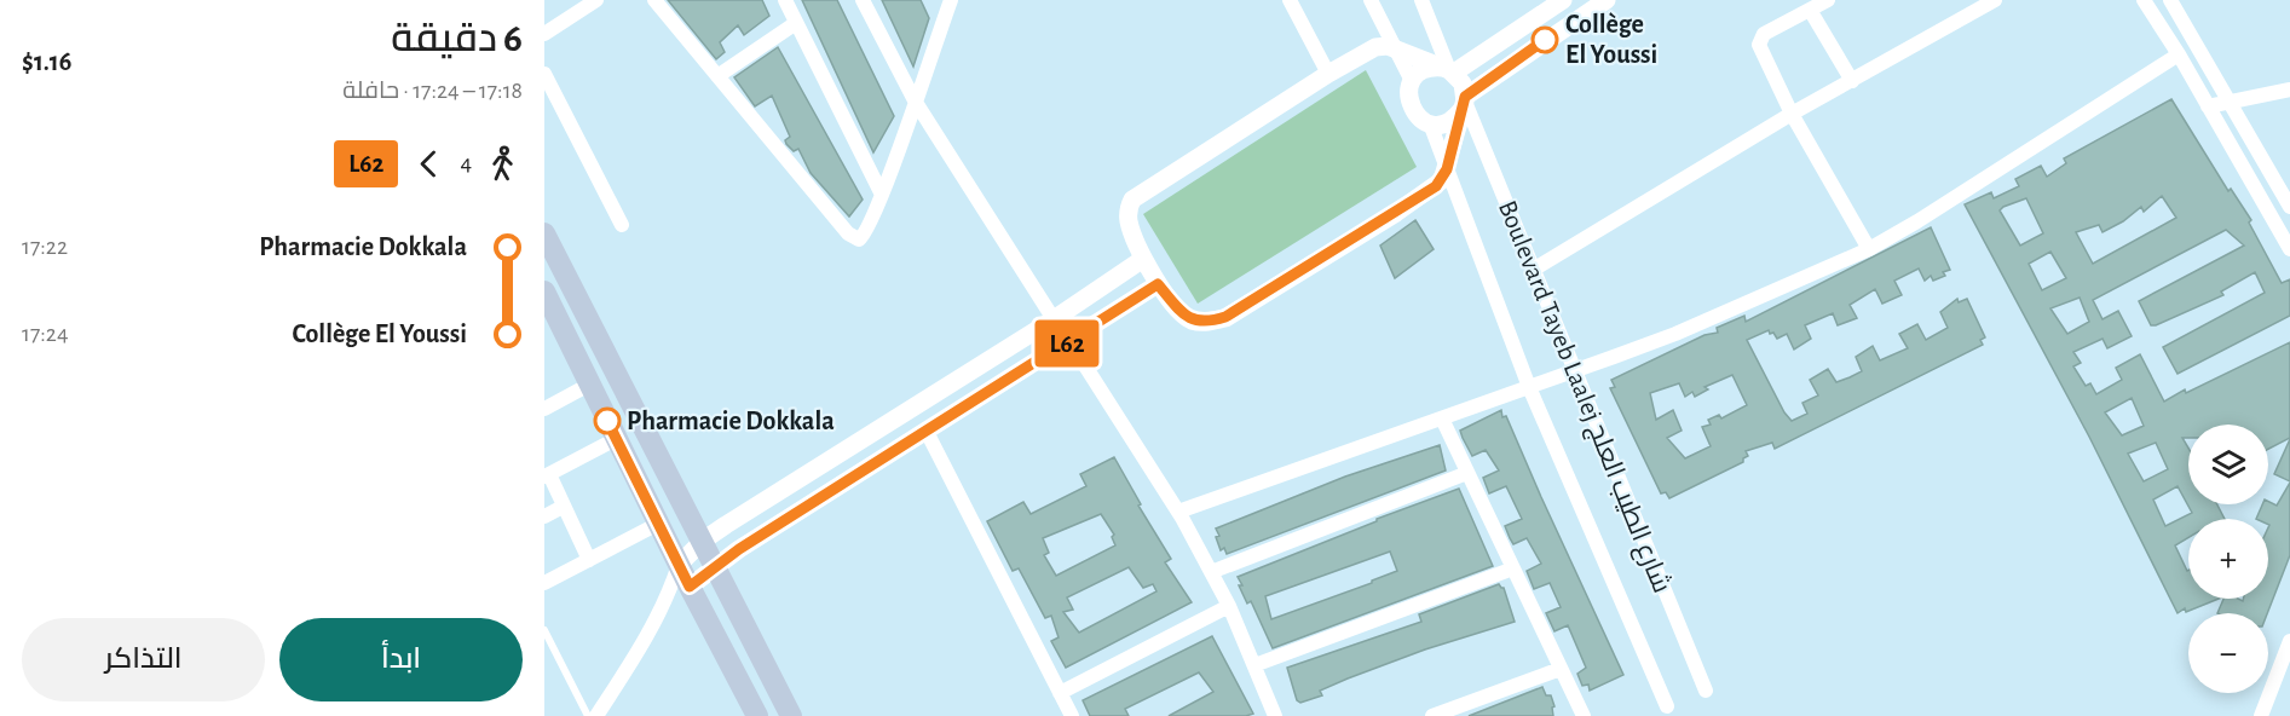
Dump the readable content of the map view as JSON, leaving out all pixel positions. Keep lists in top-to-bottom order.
{
  "streets": {
    "street": ["Boulevard Tayeb Laalej شارع الطيب العلج"]
  },
  "places": ["Collège El Youssi", "Pharmacie Dokkala"],
  "lines": ["bus line L62"],
  "page": {
    "on_map": "L62",
    "heading": ["6 دقيقة", "17:18 – 17:24 · حافلة", "$1.16"],
    "legs": ["4", "L62"],
    "list": [
      {
        "name": "Pharmacie Dokkala",
        "value": "17:22"
      },
      {
        "name": "Collège El Youssi",
        "value": "17:24"
      }
    ],
    "map_buttons": ["+", "−"],
    "buttons": ["ابدأ", "التذاكر"]
  }
}
